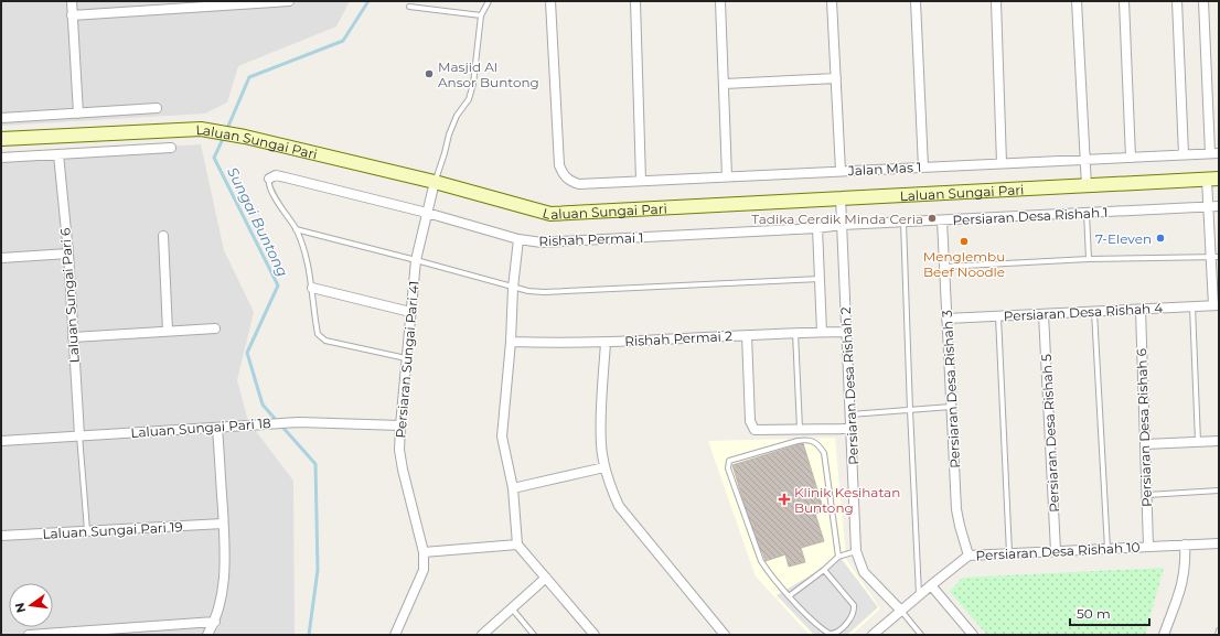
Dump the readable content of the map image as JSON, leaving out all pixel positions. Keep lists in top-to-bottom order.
{
  "streets": {
    "main road": ["Laluan Sungai Pari"],
    "street": [
      "Jalan Mas 1",
      "Persiaran Desa Rishah 1",
      "Rishah Permai 1",
      "Laluan Sungai Pari 6",
      "Persiaran Desa Rishah 4",
      "Rishah Permai 2",
      "Persiaran Sungai Pari 41",
      "Persiaran Desa Rishah 2",
      "Persiaran Desa Rishah 3",
      "Laluan Sungai Pari 18",
      "Persiaran Desa Rishah 6",
      "Persiaran Desa Rishah 5",
      "Laluan Sungai Pari 19",
      "Persiaran Desa Rishah 10"
    ]
  },
  "crossings": [
    ["Laluan Sungai Pari", "Persiaran Sungai Pari 41"],
    ["Laluan Sungai Pari", "Persiaran Desa Rishah 2"],
    ["Persiaran Desa Rishah 1", "Rishah Permai 1"],
    ["Persiaran Desa Rishah 1", "Persiaran Desa Rishah 2"],
    ["Persiaran Desa Rishah 1", "Persiaran Desa Rishah 3"],
    ["Rishah Permai 1", "Persiaran Sungai Pari 41"],
    ["Rishah Permai 1", "Persiaran Desa Rishah 2"],
    ["Laluan Sungai Pari 6", "Laluan Sungai Pari 18"],
    ["Persiaran Desa Rishah 4", "Persiaran Desa Rishah 3"],
    ["Persiaran Desa Rishah 4", "Persiaran Desa Rishah 6"],
    ["Persiaran Desa Rishah 4", "Persiaran Desa Rishah 5"],
    ["Rishah Permai 2", "Persiaran Desa Rishah 2"],
    ["Persiaran Sungai Pari 41", "Laluan Sungai Pari 18"],
    ["Persiaran Desa Rishah 2", "Persiaran Desa Rishah 10"],
    ["Persiaran Desa Rishah 3", "Persiaran Desa Rishah 10"],
    ["Persiaran Desa Rishah 6", "Persiaran Desa Rishah 10"],
    ["Persiaran Desa Rishah 5", "Persiaran Desa Rishah 10"]
  ],
  "water": ["Sungai Buntong"],
  "places": {
    "other": [
      "Masjid Al Ansor Buntong",
      "Tadika Cerdik Minda Ceria",
      "7-Eleven",
      "Menglembu Beef Noodle"
    ],
    "health": ["Klinik Kesihatan Buntong"]
  },
  "scale_bar": "50 m",
  "north": "left"
}
